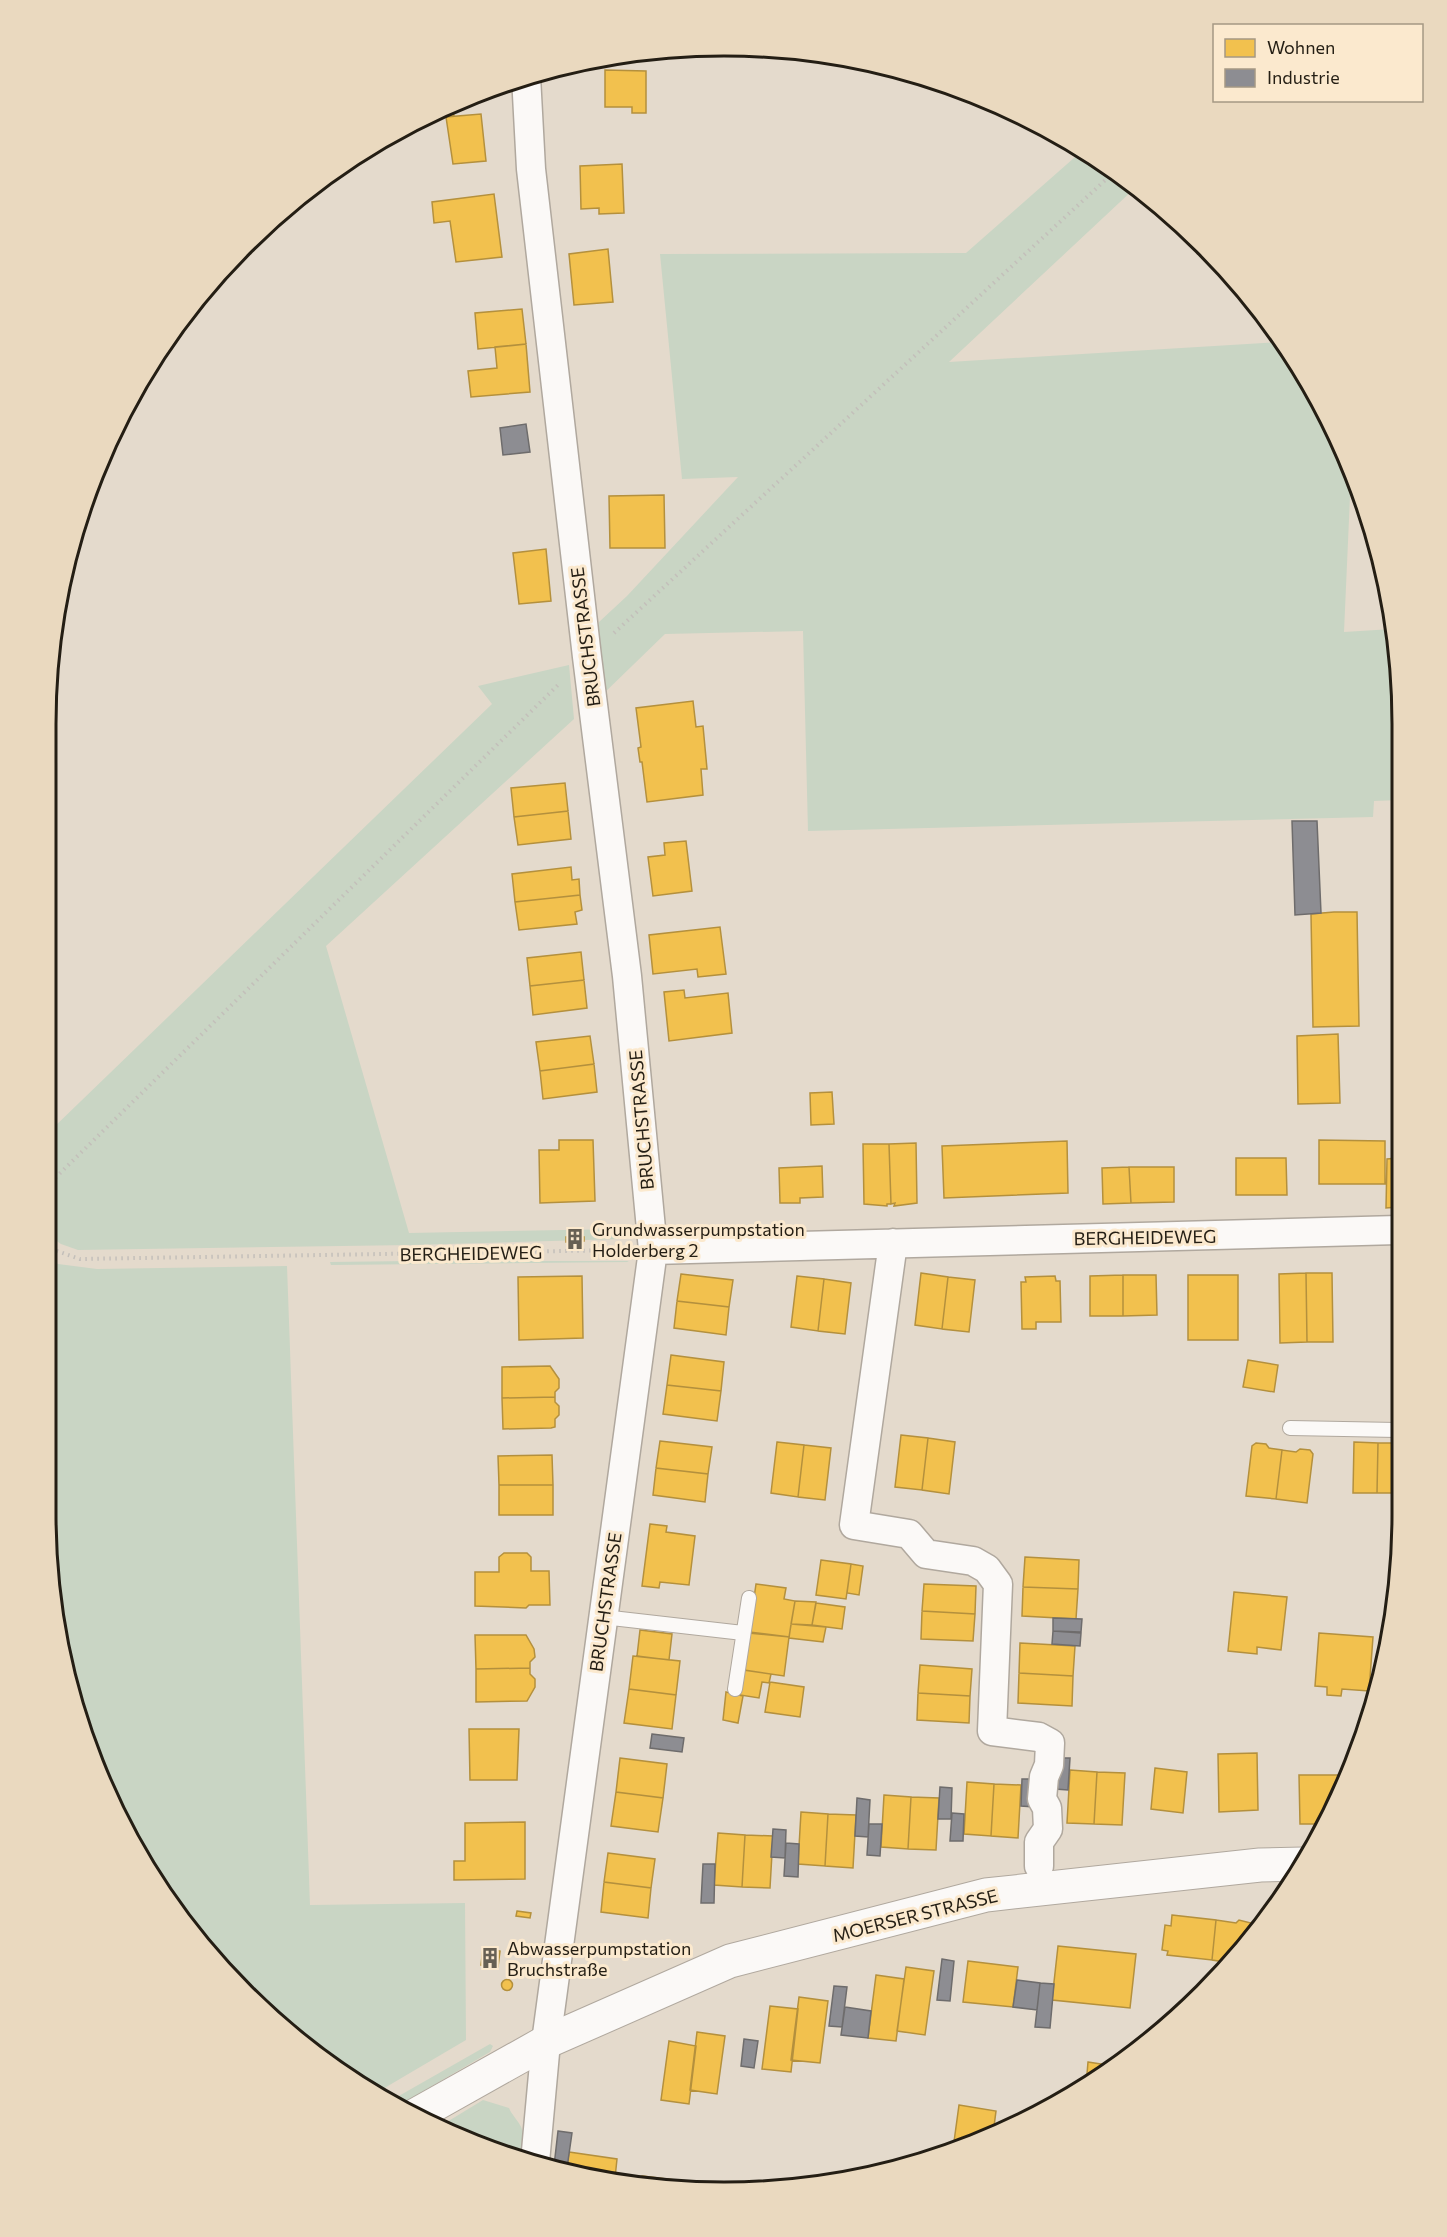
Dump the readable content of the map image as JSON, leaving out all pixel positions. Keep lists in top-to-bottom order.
{
  "streets": {
    "street": ["BRUCHSTRASSE", "BERGHEIDEWEG", "MOERSER STRASSE"]
  },
  "crossings": [
    ["BRUCHSTRASSE", "BERGHEIDEWEG"],
    ["BRUCHSTRASSE", "MOERSER STRASSE"]
  ],
  "places": {
    "building": ["Grundwasserpumpstation Holderberg 2", "Abwasserpumpstation Bruchstraße"]
  },
  "legend": ["Wohnen", "Industrie"]
}
